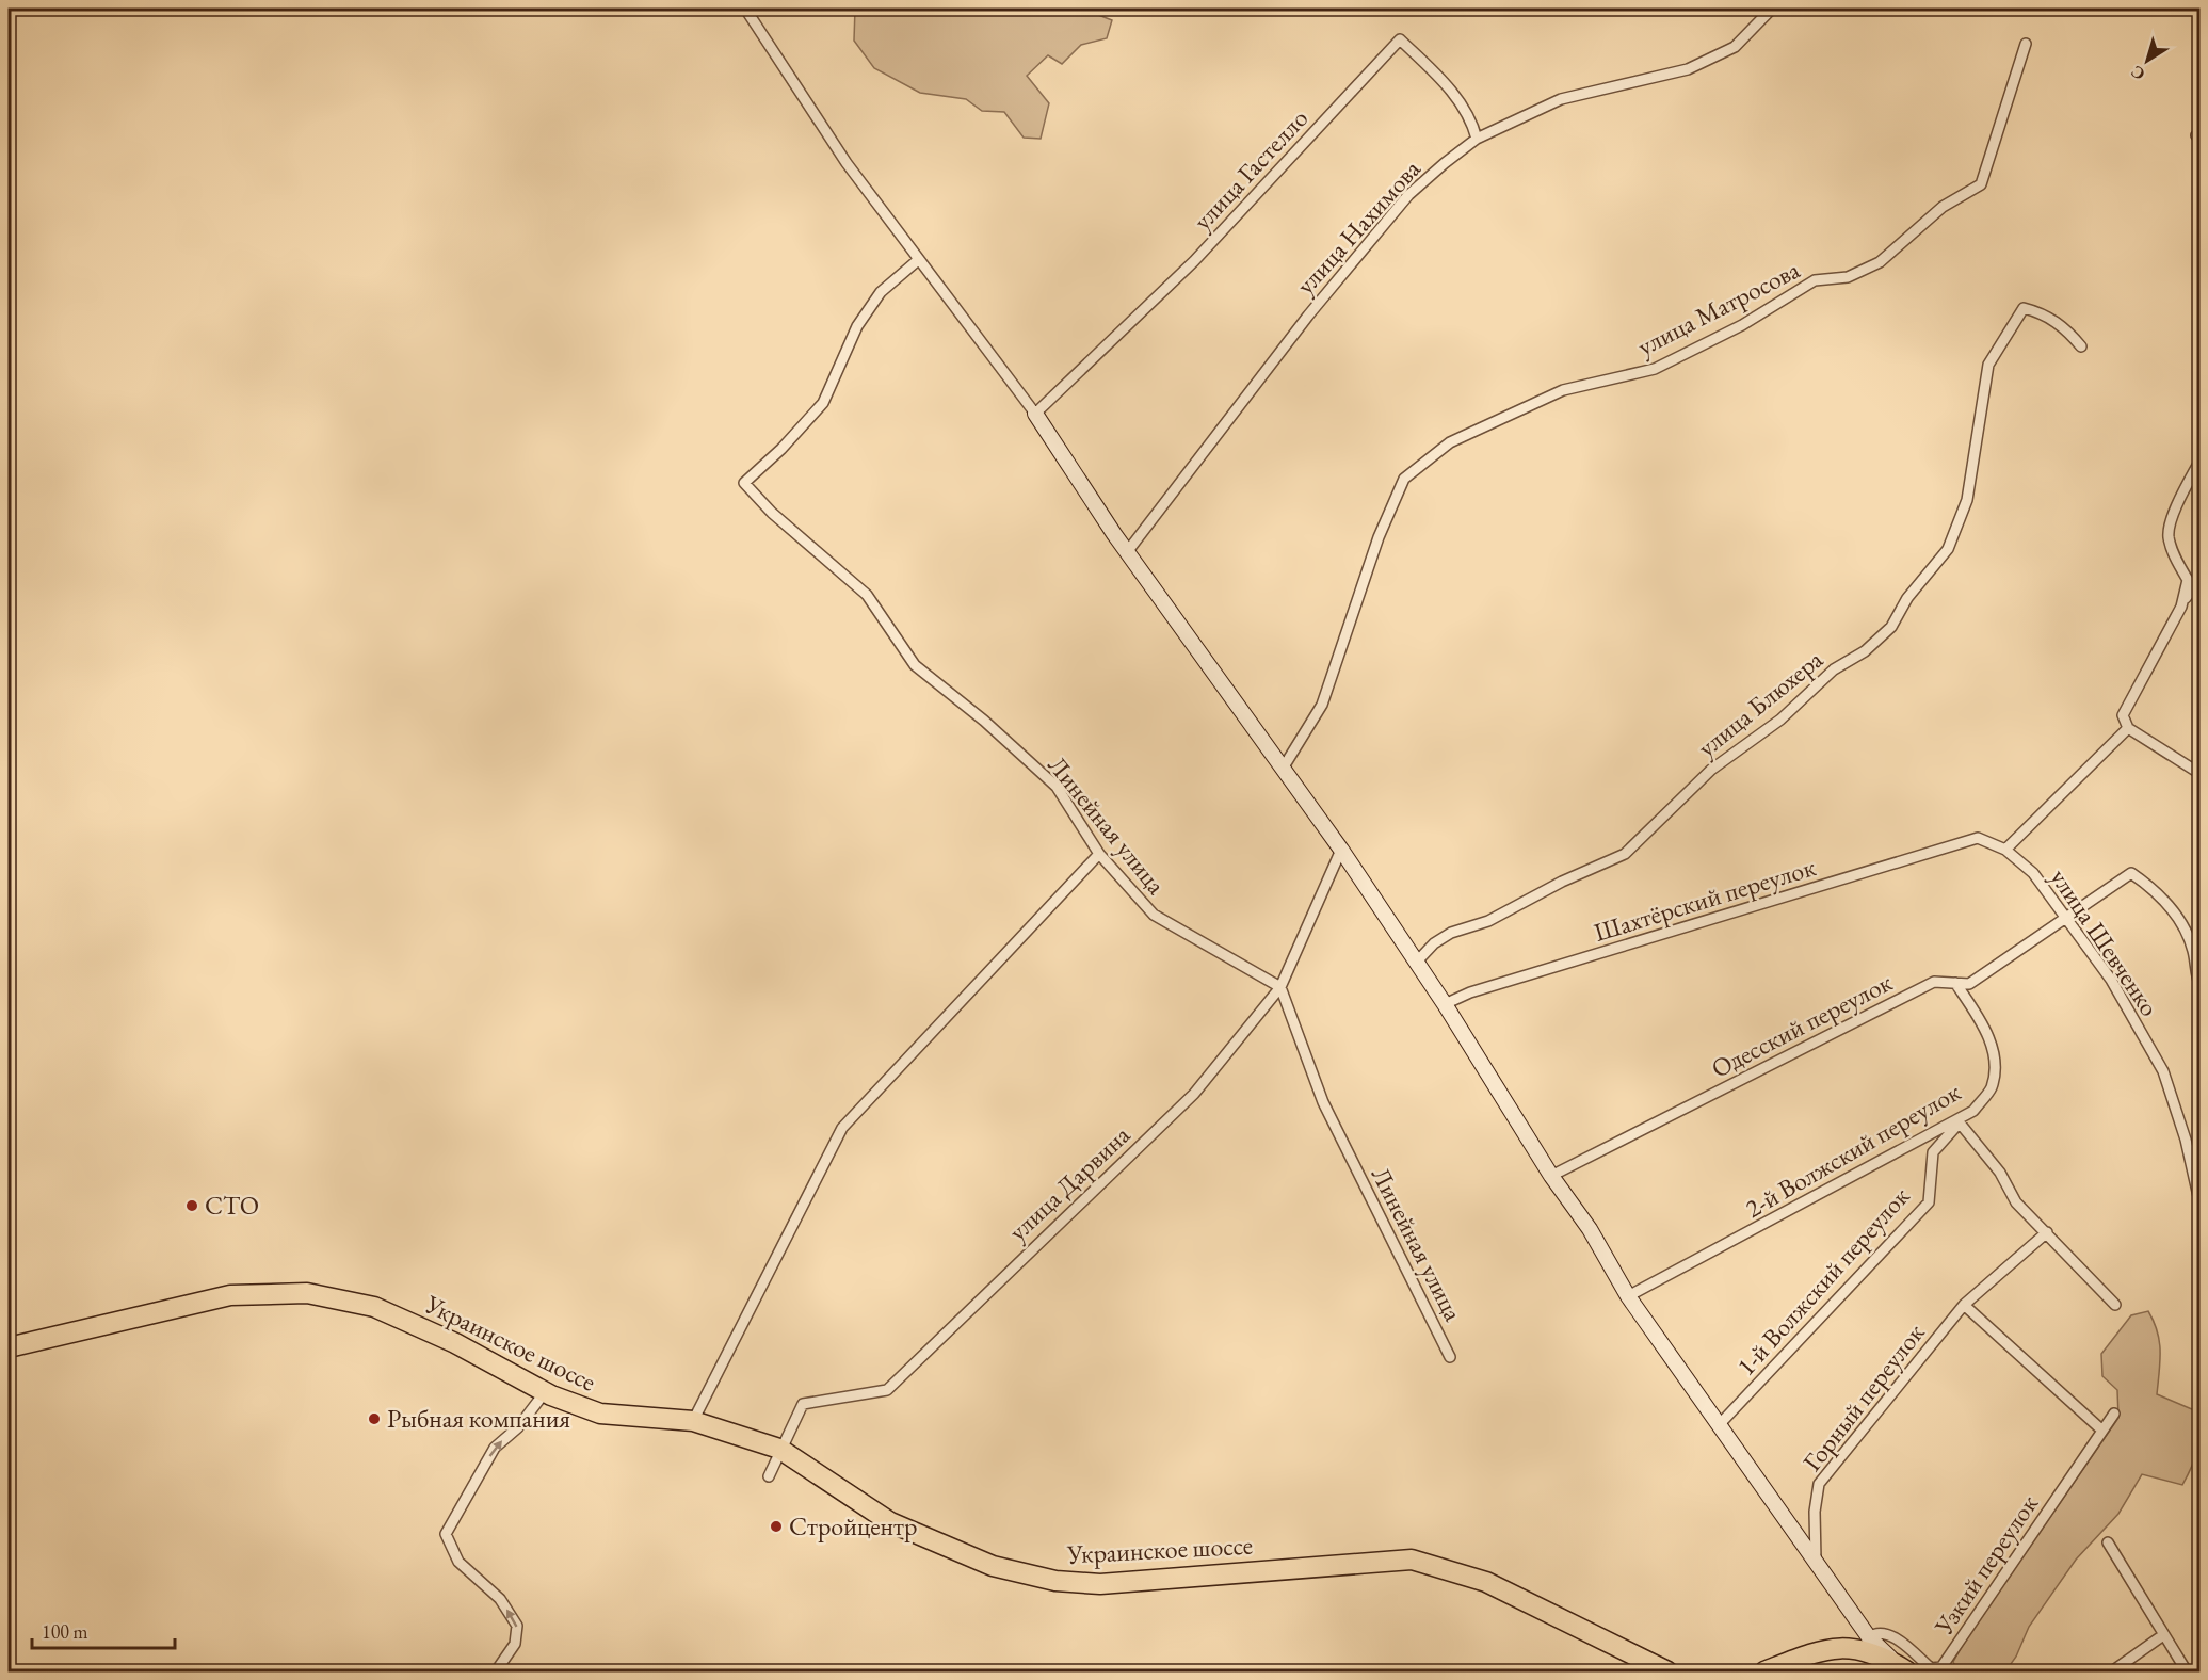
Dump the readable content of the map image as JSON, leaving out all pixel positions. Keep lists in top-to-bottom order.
{
  "streets": {
    "highway": ["Украинское шоссе"],
    "street": [
      "улица Гастелло",
      "улица Нахимова",
      "улица Матросова",
      "улица Блюхера",
      "Линейная улица",
      "Шахтёрский переулок",
      "улица Шевченко",
      "Одесский переулок",
      "2-й Волжский переулок",
      "улица Дарвина",
      "1-й Волжский переулок",
      "Горный переулок",
      "Узкий переулок"
    ]
  },
  "crossings": [
    ["улица Гастелло", "улица Нахимова"],
    ["Линейная улица", "улица Дарвина"],
    ["Шахтёрский переулок", "улица Шевченко"],
    ["улица Шевченко", "Одесский переулок"],
    ["Одесский переулок", "2-й Волжский переулок"],
    ["2-й Волжский переулок", "1-й Волжский переулок"],
    ["улица Дарвина", "Украинское шоссе"]
  ],
  "places": ["СТО", "Рыбная компания", "Стройцентр"],
  "scale_bar": "100 m",
  "north": "bottom left"
}
